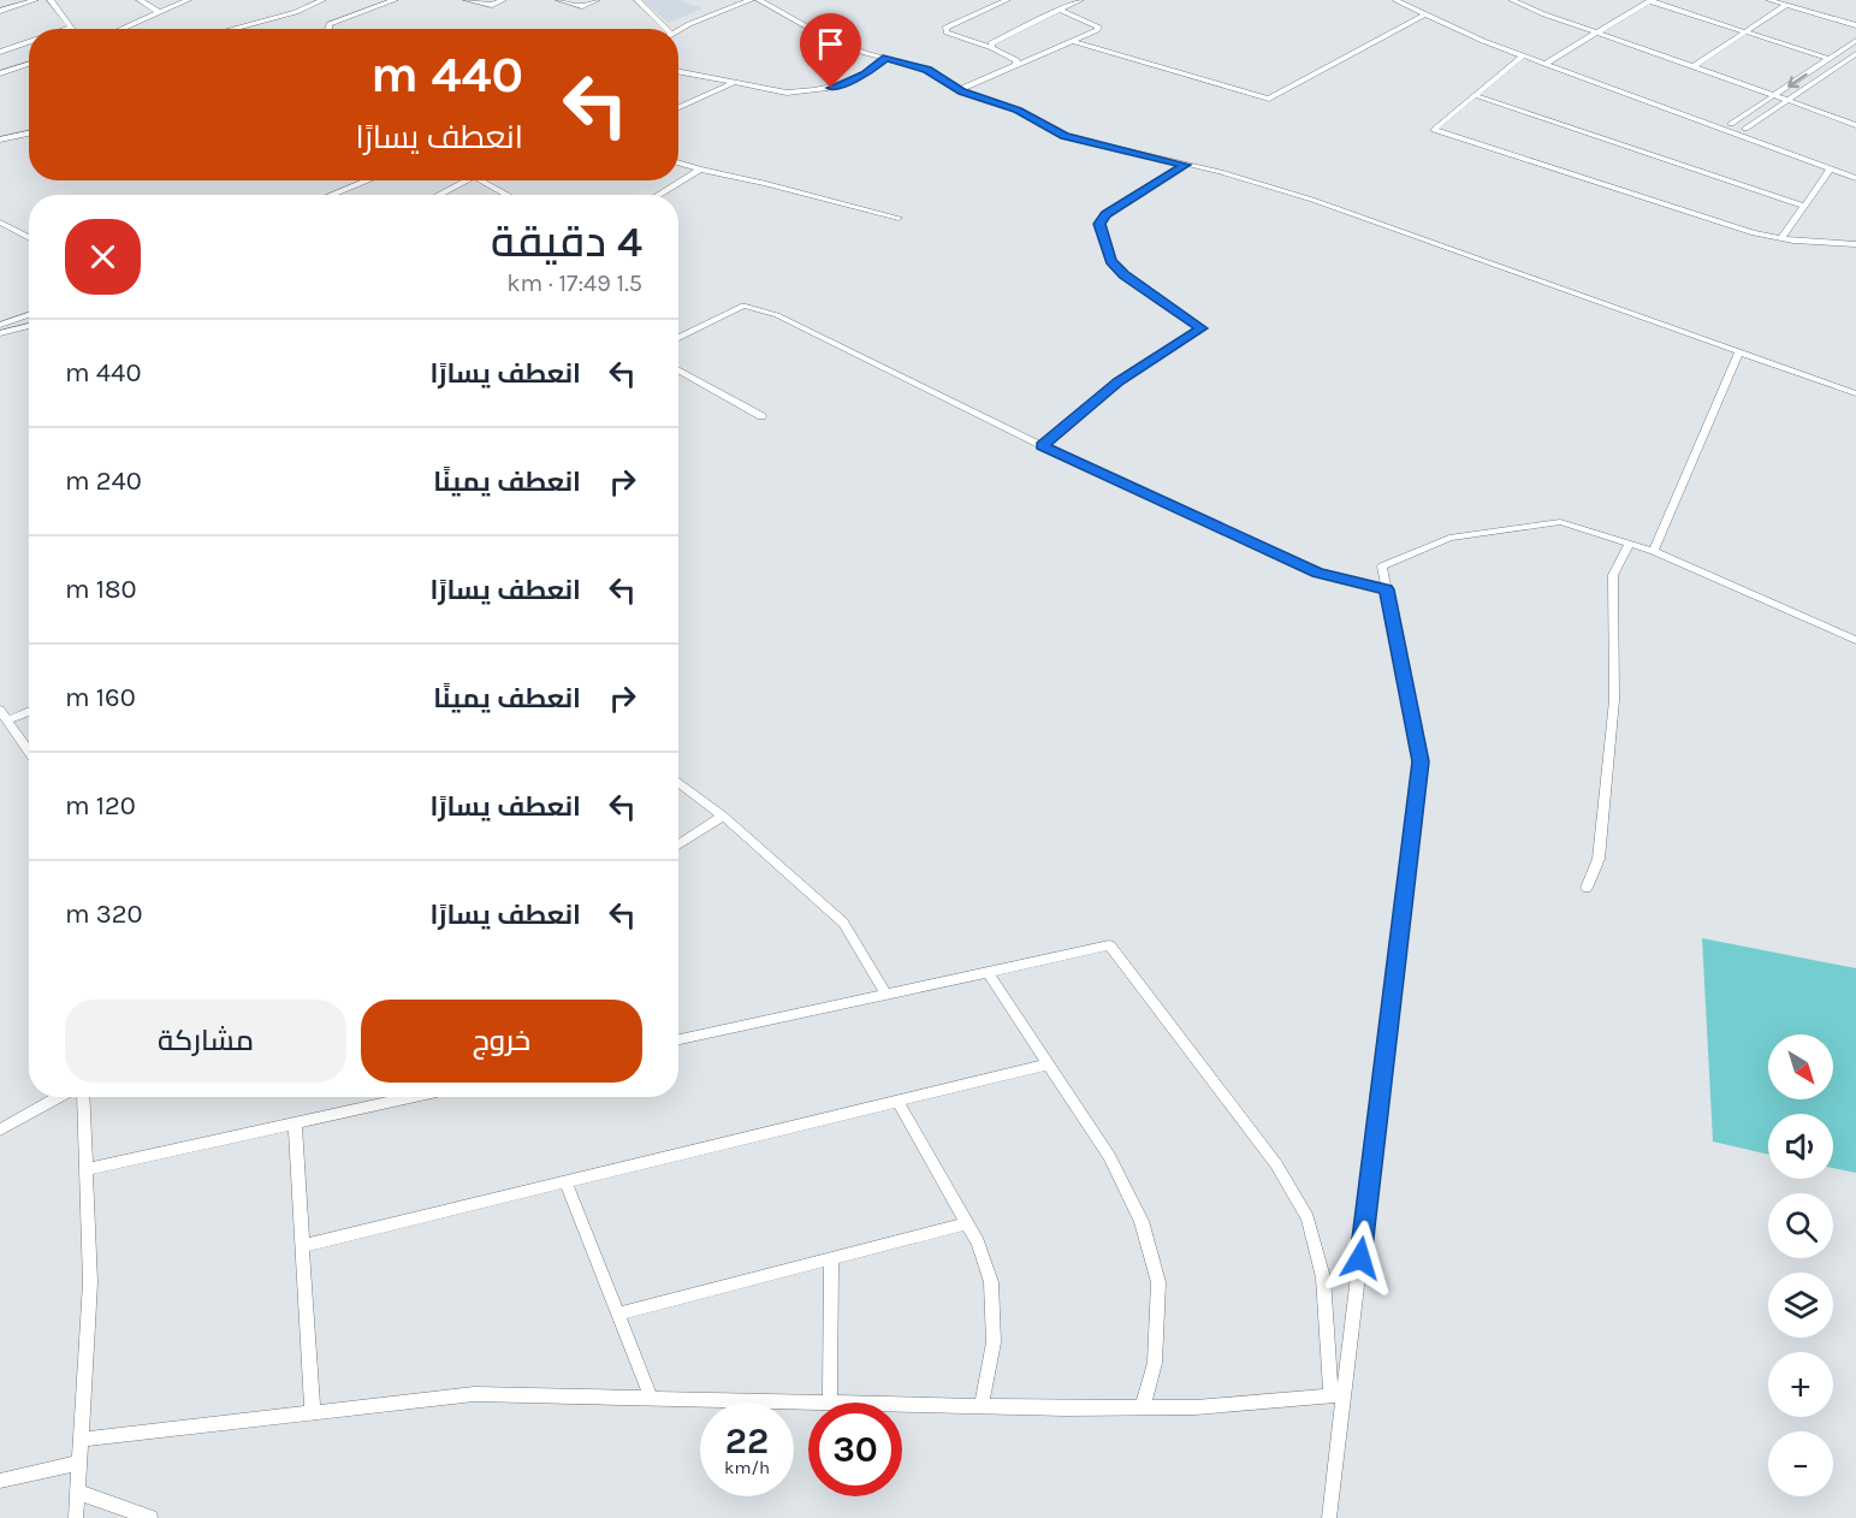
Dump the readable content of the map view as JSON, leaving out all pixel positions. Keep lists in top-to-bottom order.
{
  "north": "bottom right",
  "page": {
    "turn": ["440 m", "انعطف يسارًا"],
    "heading": ["4 دقيقة", "1.5 km · 17:49"],
    "list": [
      {
        "name": "انعطف يسارًا",
        "value": "440 m"
      },
      {
        "name": "انعطف يمينًا",
        "value": "240 m"
      },
      {
        "name": "انعطف يسارًا",
        "value": "180 m"
      },
      {
        "name": "انعطف يمينًا",
        "value": "160 m"
      },
      {
        "name": "انعطف يسارًا",
        "value": "120 m"
      },
      {
        "name": "انعطف يسارًا",
        "value": "320 m"
      }
    ],
    "buttons": ["خروج", "مشاركة"],
    "map_buttons": ["+", "−"],
    "speed": "22 km/h",
    "limit": "30"
  }
}
